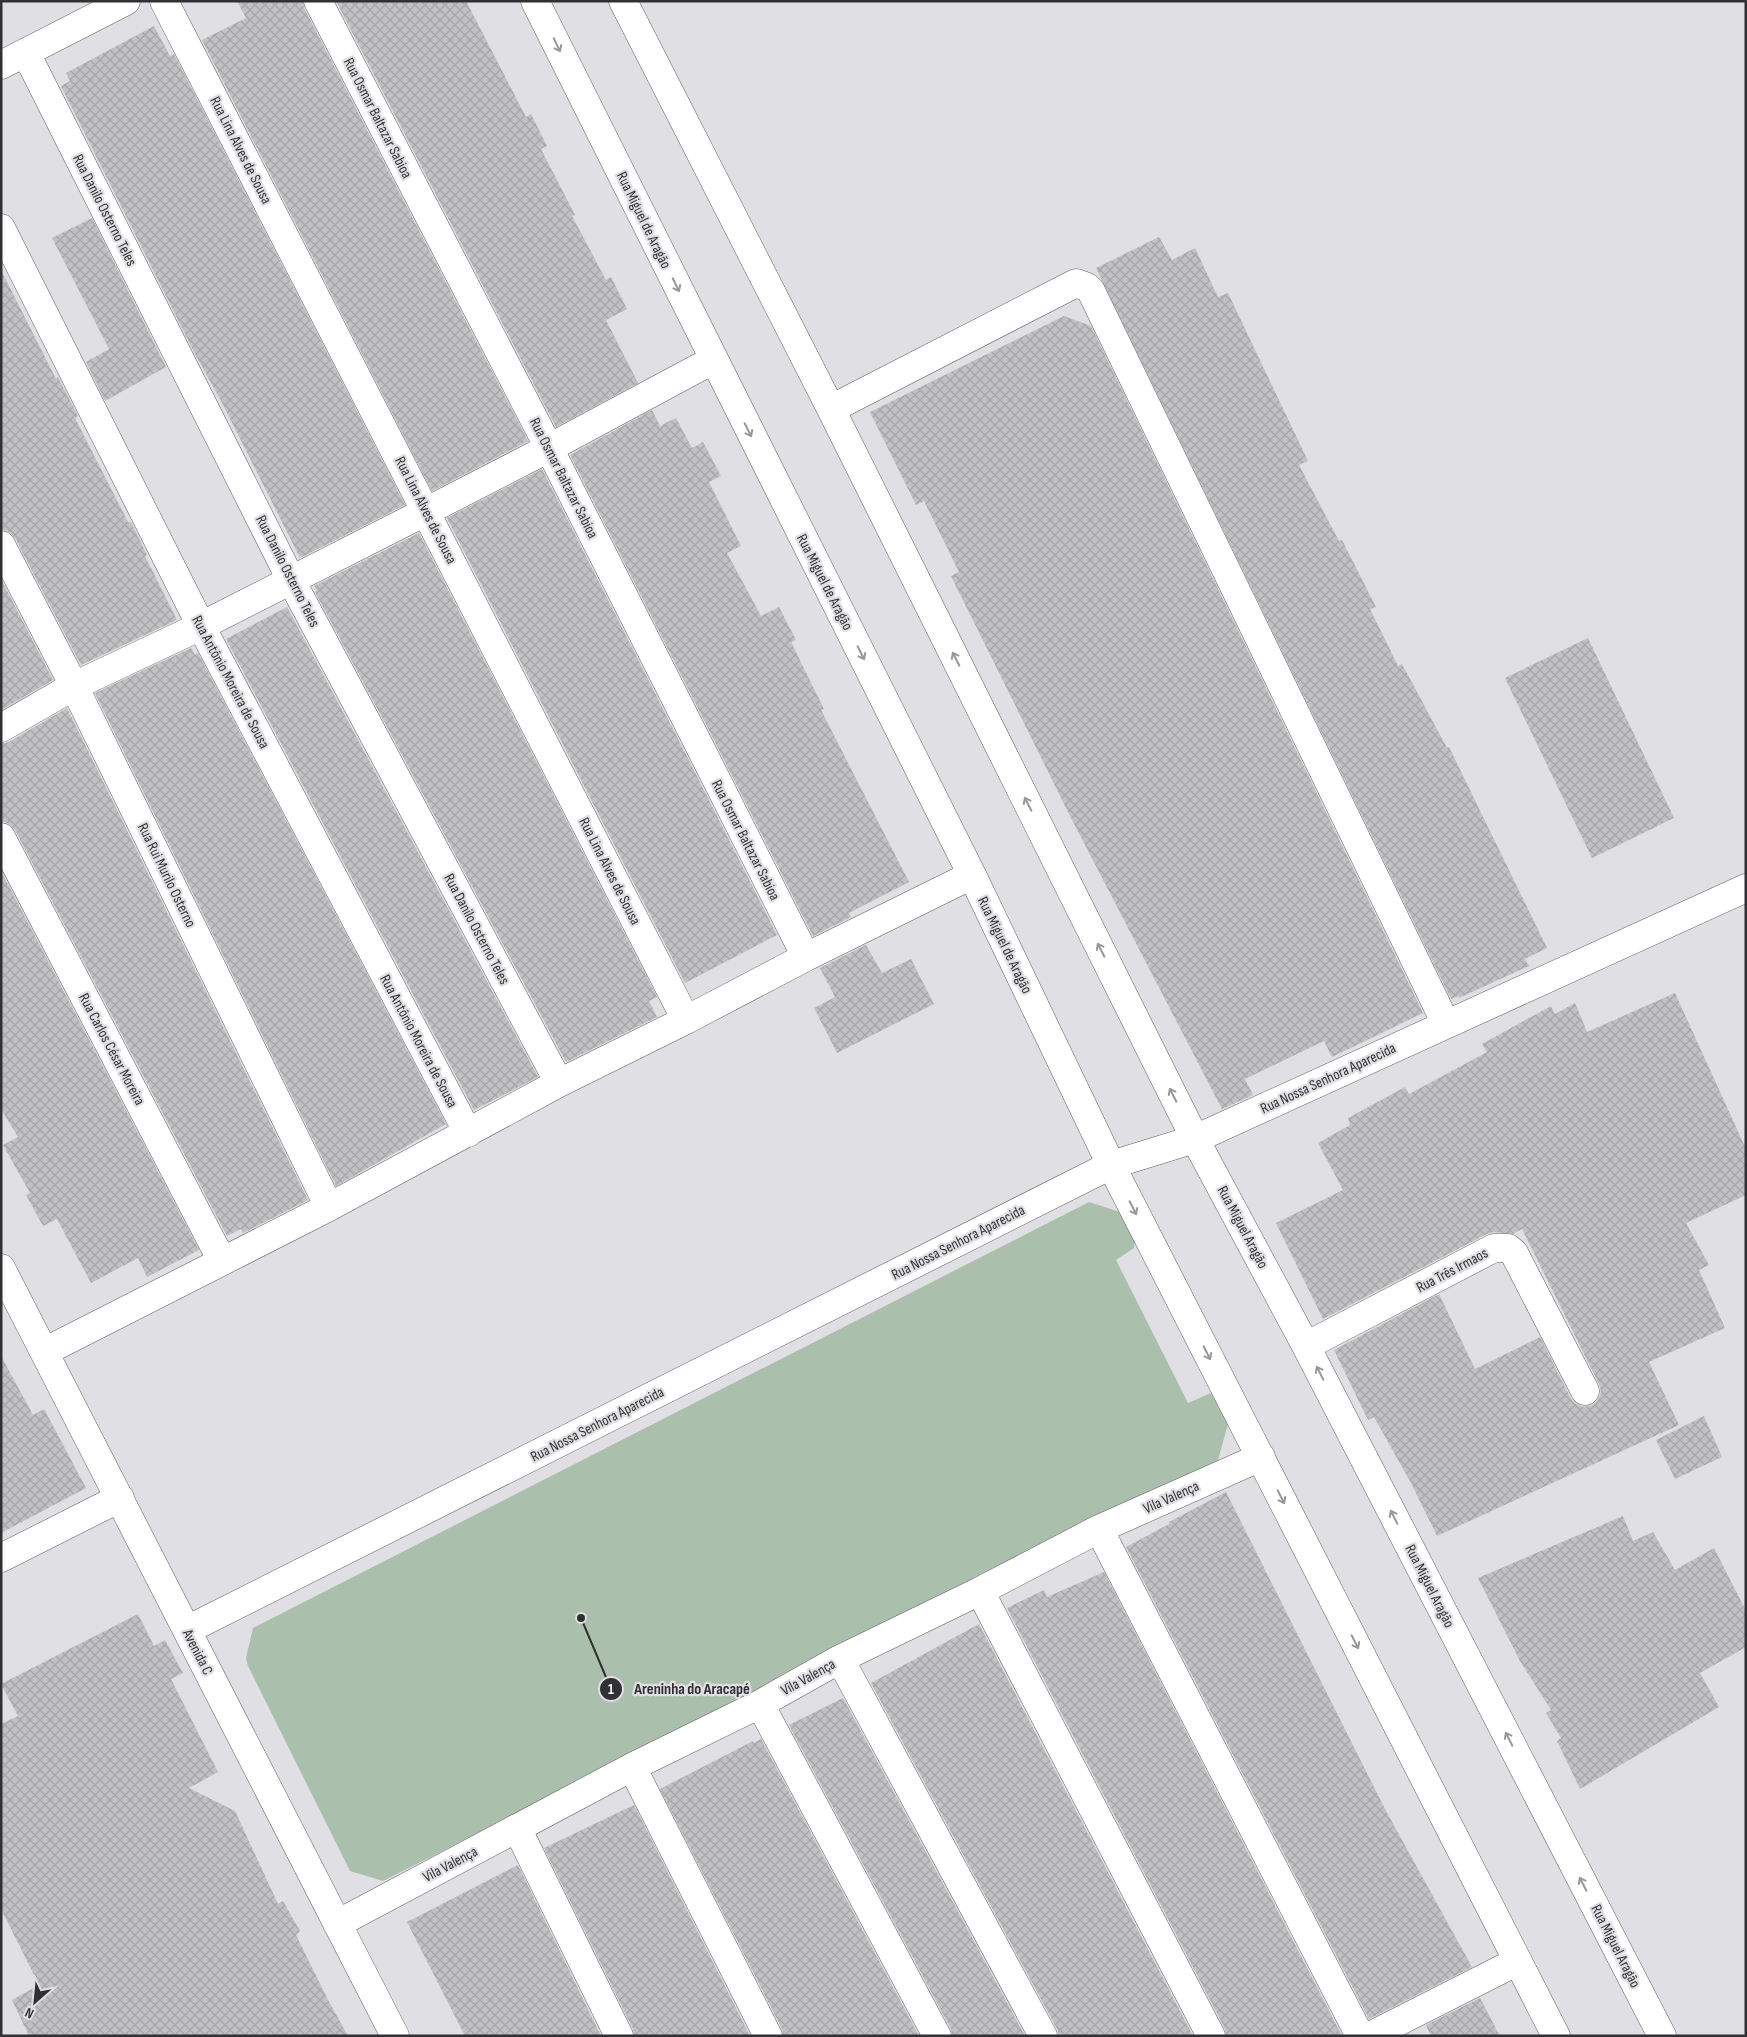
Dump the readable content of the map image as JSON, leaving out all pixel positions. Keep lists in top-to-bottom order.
{
  "streets": {
    "street": [
      "Rua Osmar Baltazar Sabioa",
      "Rua Lina Alves de Sousa",
      "Rua Danilo Osterno Teles",
      "Rua Miguel de Aragão",
      "Rua Antônio Moreira de Sousa",
      "Rua Rui Murilo Osterno",
      "Rua Carlos César Moreira",
      "Rua Nossa Senhora Aparecida",
      "Rua Miguel Aragão",
      "Rua Três Irmaos",
      "Vila Valença",
      "Avenida C"
    ]
  },
  "crossings": [
    ["Rua Miguel de Aragão", "Rua Nossa Senhora Aparecida"],
    ["Rua Nossa Senhora Aparecida", "Rua Miguel Aragão"],
    ["Rua Nossa Senhora Aparecida", "Avenida C"],
    ["Rua Miguel Aragão", "Rua Três Irmaos"],
    ["Vila Valença", "Avenida C"]
  ],
  "places": ["Areninha do Aracapé"],
  "north": "bottom left"
}
